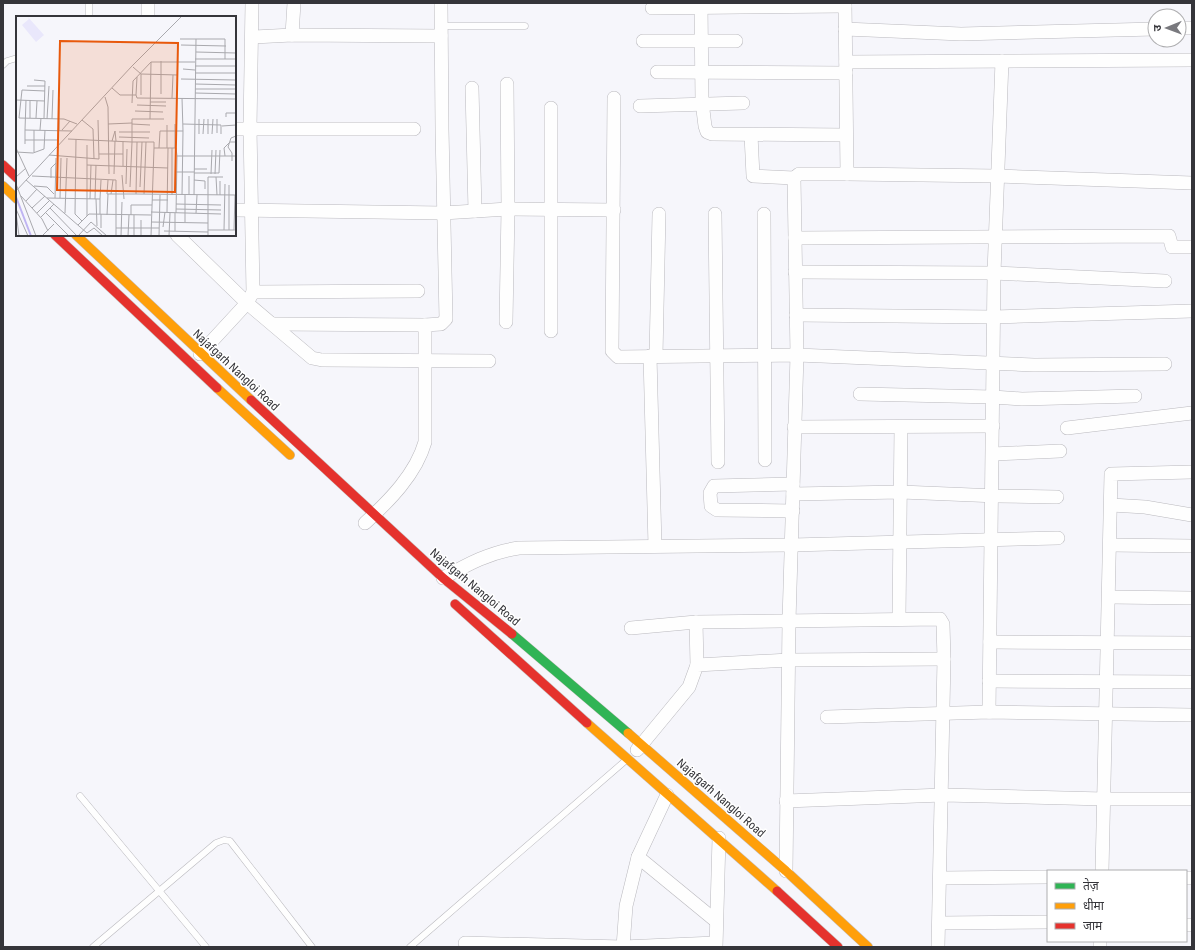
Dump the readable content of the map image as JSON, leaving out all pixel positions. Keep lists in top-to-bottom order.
{
  "streets": {
    "main road": ["Najafgarh Nangloi Road"]
  },
  "legend": ["तेज़", "धीमा", "जाम"],
  "north": "left"
}
